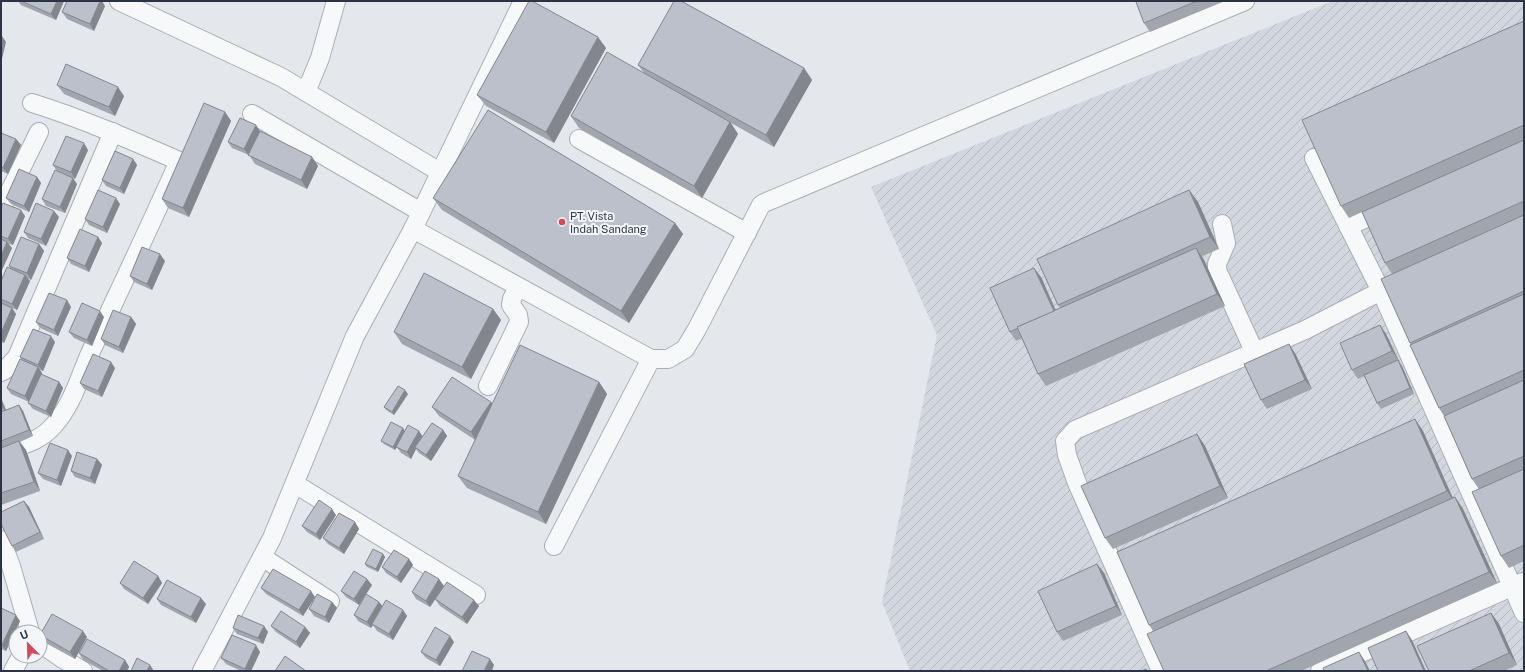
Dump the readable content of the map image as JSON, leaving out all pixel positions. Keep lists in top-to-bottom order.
{
  "places": ["PT. Vista Indah Sandang"],
  "north": "top left"
}
